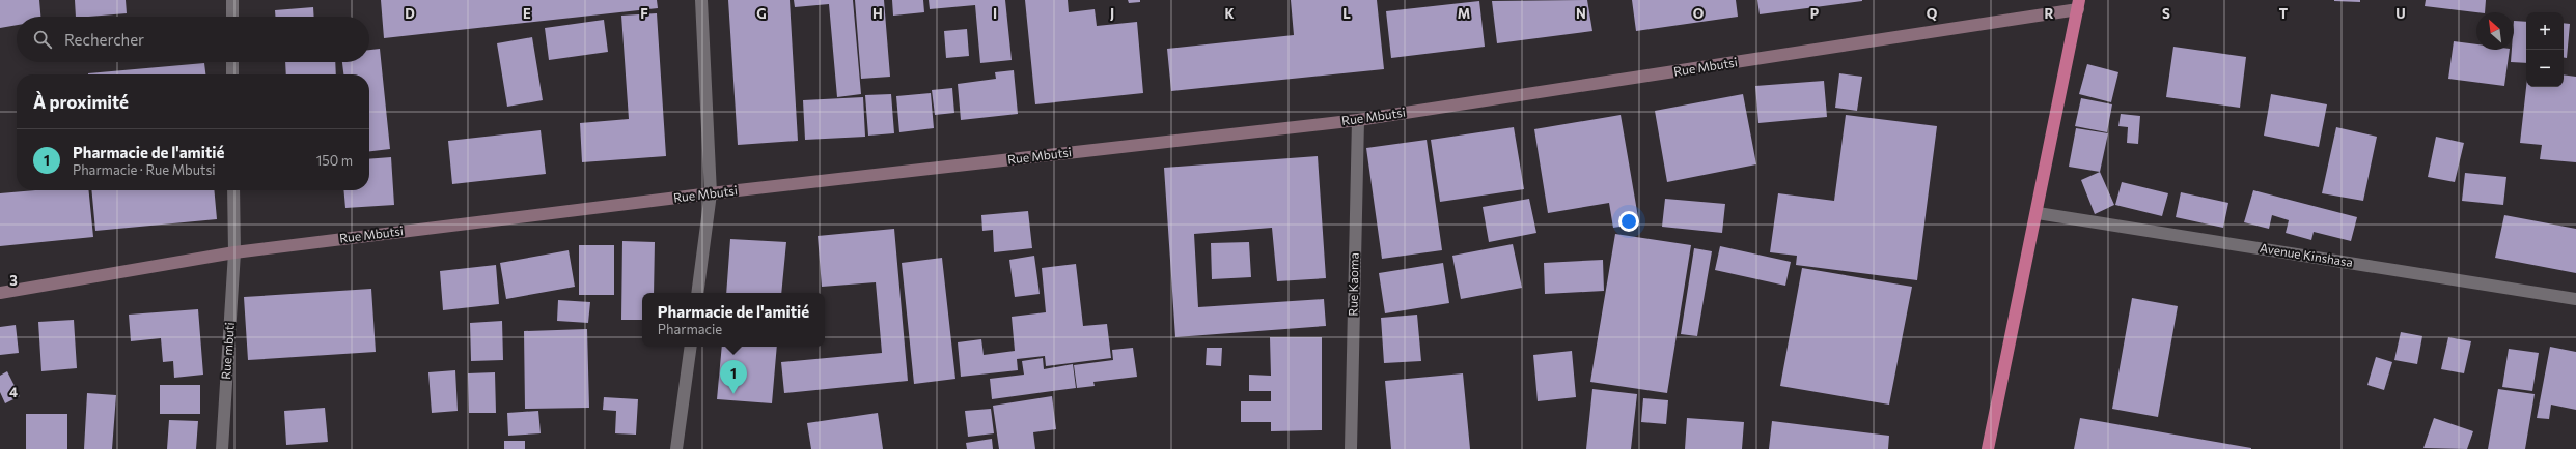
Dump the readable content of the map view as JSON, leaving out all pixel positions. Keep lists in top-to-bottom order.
{
  "streets": {
    "street": [
      "Rue Mbutsi",
      "Avenue Kinshasa",
      "Rue Kaoma",
      "Rue mbuti"
    ]
  },
  "crossings": [
    ["Rue Mbutsi", "Rue Kaoma"],
    ["Rue Mbutsi", "Rue mbuti"]
  ],
  "north": "top left",
  "page": {
    "map_buttons": ["+", "−"],
    "search": "Rechercher",
    "heading": "À proximité",
    "list": [
      {
        "mark": "1",
        "name": "Pharmacie de l'amitié",
        "note": "Pharmacie · Rue Mbutsi",
        "value": "150 m"
      }
    ],
    "popup": ["Pharmacie de l'amitié", "Pharmacie"],
    "pins": "1"
  },
  "grid": {
    "columns": [
      "D",
      "E",
      "F",
      "G",
      "H",
      "I",
      "J",
      "K",
      "L",
      "M",
      "N",
      "O",
      "P",
      "Q",
      "R",
      "S",
      "T",
      "U"
    ],
    "rows": ["3", "4"]
  }
}
